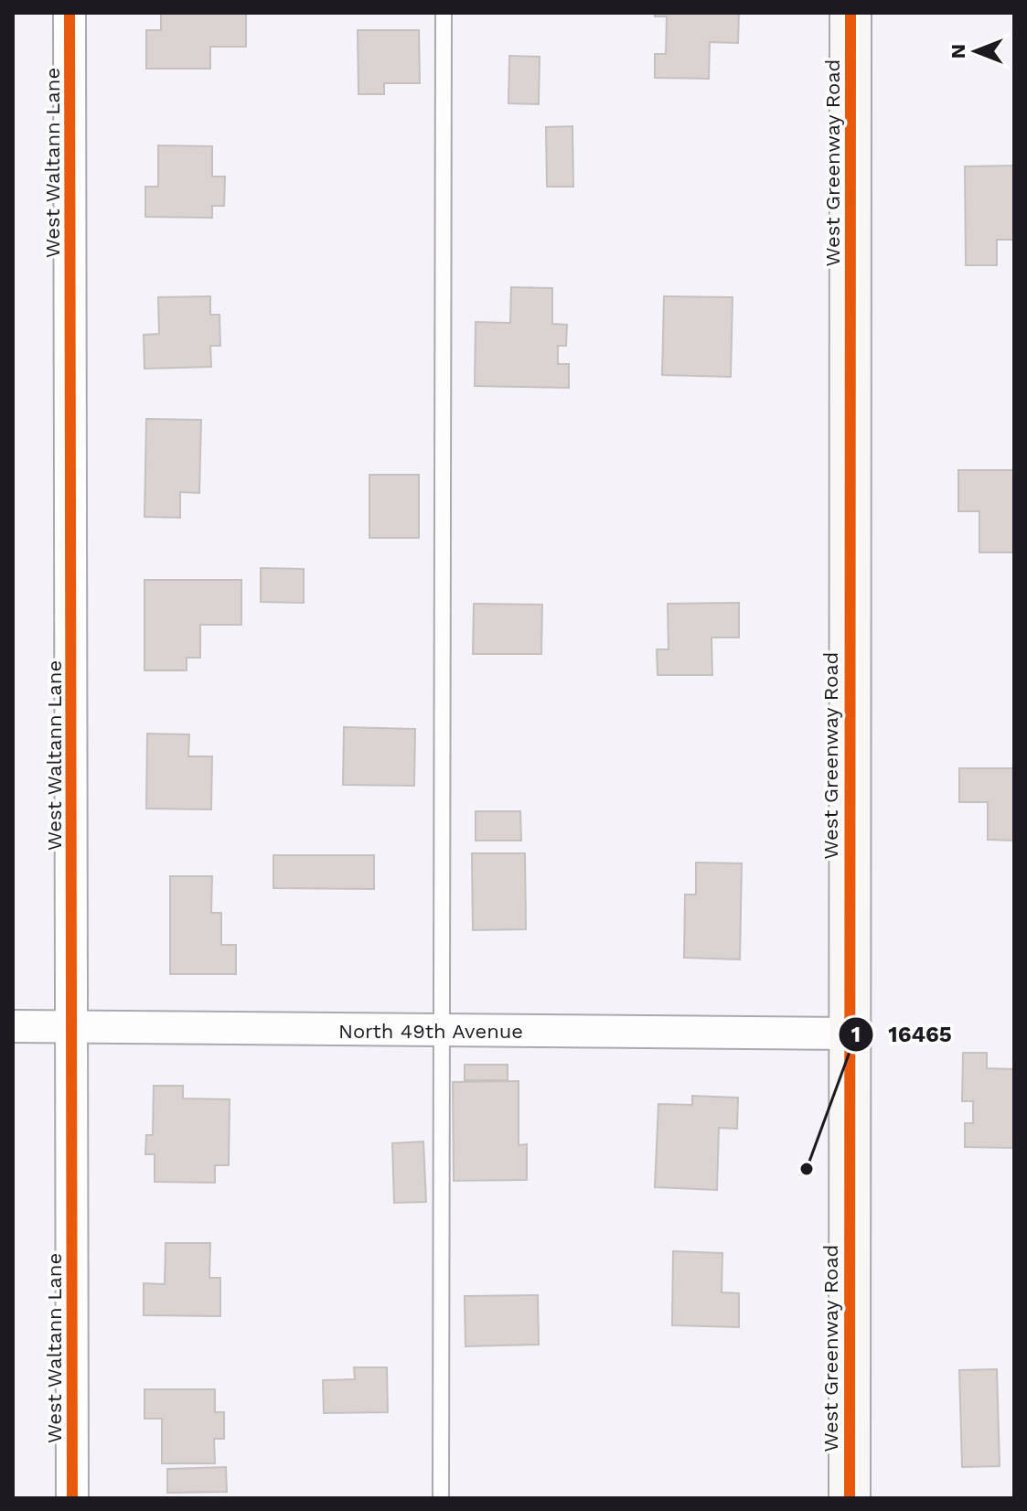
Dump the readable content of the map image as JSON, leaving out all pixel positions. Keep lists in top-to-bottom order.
{
  "streets": {
    "main road": ["West Greenway Road"],
    "street": ["West Waltann Lane", "North 49th Avenue"]
  },
  "crossings": [
    ["West Waltann Lane", "North 49th Avenue"],
    ["West Greenway Road", "North 49th Avenue"]
  ],
  "places": ["16465"],
  "north": "left"
}
